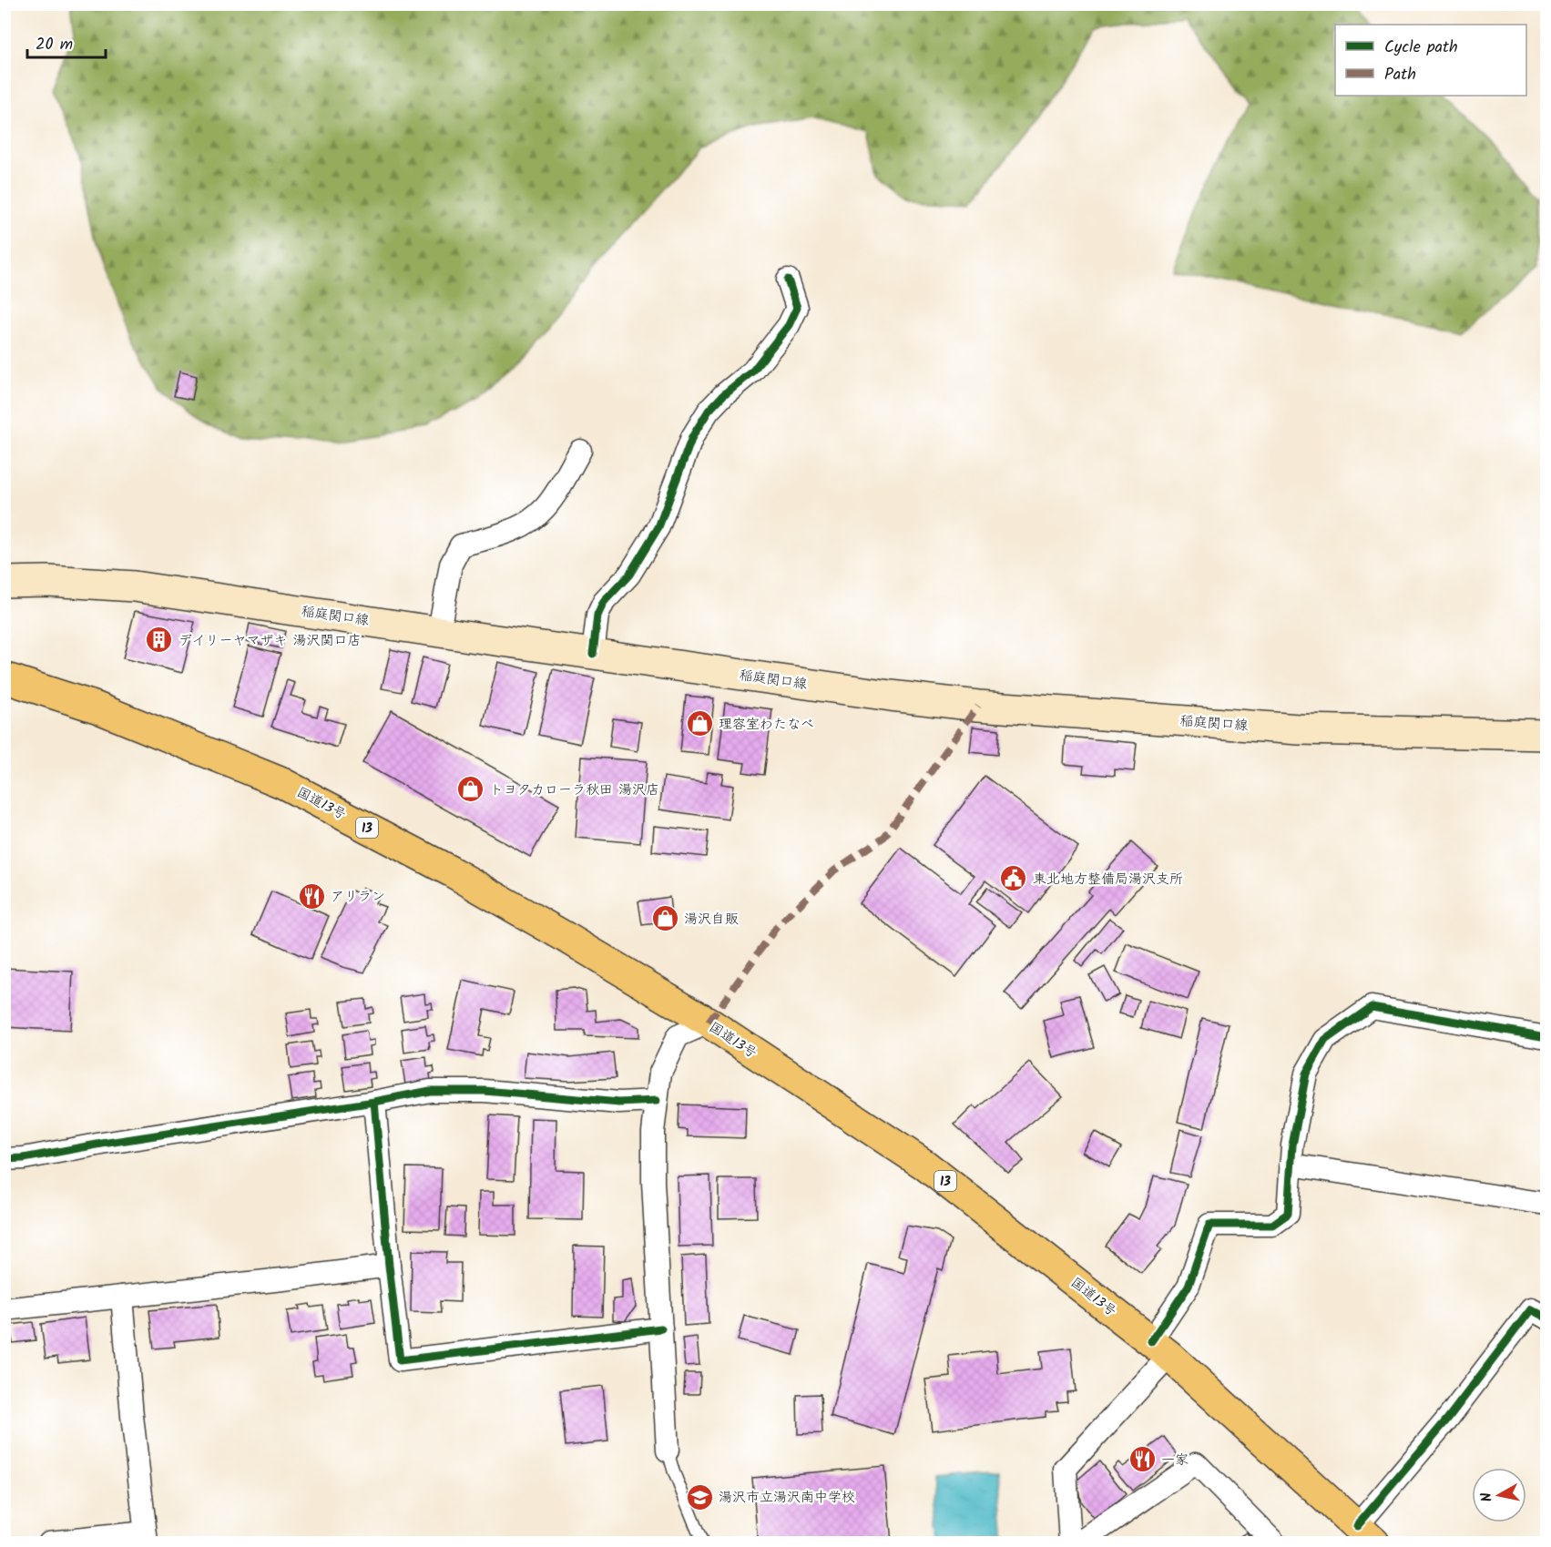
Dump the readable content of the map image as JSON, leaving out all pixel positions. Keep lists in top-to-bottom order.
{
  "streets": {
    "highway": ["国道13号", "13"],
    "main road": ["稲庭関口線"]
  },
  "places": {
    "building": ["デイリーヤマザキ 湯沢関口店"],
    "shop": ["理容室わたなべ", "トヨタカローラ秋田 湯沢店", "湯沢自販"],
    "public building": ["東北地方整備局湯沢支所"],
    "restaurant": ["アリラン", "一家"],
    "school or university": ["湯沢市立湯沢南中学校"]
  },
  "legend": ["Cycle path", "Path"],
  "scale_bar": "20 m",
  "north": "left"
}
